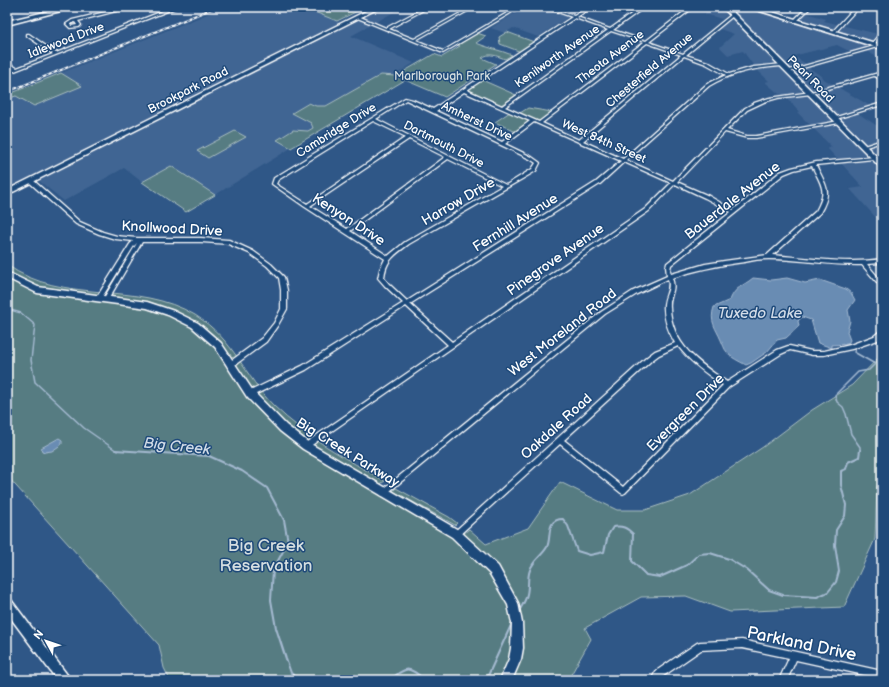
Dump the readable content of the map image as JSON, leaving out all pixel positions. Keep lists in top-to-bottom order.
{
  "streets": {
    "main road": ["Pearl Road", "Brookpark Road"],
    "street": [
      "Idlewood Drive",
      "Kenilworth Avenue",
      "Theota Avenue",
      "Chesterfield Avenue",
      "Amherst Drive",
      "Cambridge Drive",
      "West 84th Street",
      "Dartmouth Drive",
      "Bauerdale Avenue",
      "Harrow Drive",
      "Kenyon Drive",
      "Fernhill Avenue",
      "Knollwood Drive",
      "Pinegrove Avenue",
      "West Moreland Road",
      "Evergreen Drive",
      "Oakdale Road",
      "Big Creek Parkway",
      "Parkland Drive"
    ]
  },
  "crossings": [
    ["Kenilworth Avenue", "West 84th Street"],
    ["Theota Avenue", "West 84th Street"],
    ["Chesterfield Avenue", "Pearl Road"],
    ["Chesterfield Avenue", "West 84th Street"],
    ["Pearl Road", "Bauerdale Avenue"],
    ["Pearl Road", "Fernhill Avenue"],
    ["Pearl Road", "Pinegrove Avenue"],
    ["Brookpark Road", "Knollwood Drive"],
    ["Amherst Drive", "Cambridge Drive"],
    ["Amherst Drive", "Harrow Drive"],
    ["Cambridge Drive", "Dartmouth Drive"],
    ["Cambridge Drive", "Kenyon Drive"],
    ["West 84th Street", "Bauerdale Avenue"],
    ["West 84th Street", "Fernhill Avenue"],
    ["West 84th Street", "Pinegrove Avenue"],
    ["Dartmouth Drive", "Harrow Drive"],
    ["Bauerdale Avenue", "West Moreland Road"],
    ["Bauerdale Avenue", "Oakdale Road"],
    ["Harrow Drive", "Kenyon Drive"],
    ["Kenyon Drive", "Fernhill Avenue"],
    ["Fernhill Avenue", "Big Creek Parkway"],
    ["Knollwood Drive", "Big Creek Parkway"],
    ["Pinegrove Avenue", "Big Creek Parkway"],
    ["West Moreland Road", "Big Creek Parkway"],
    ["Evergreen Drive", "Oakdale Road"],
    ["Oakdale Road", "Big Creek Parkway"]
  ],
  "water": ["Tuxedo Lake", "Big Creek"],
  "parks": ["Marlborough Park", "Big Creek Reservation"],
  "north": "top left"
}
